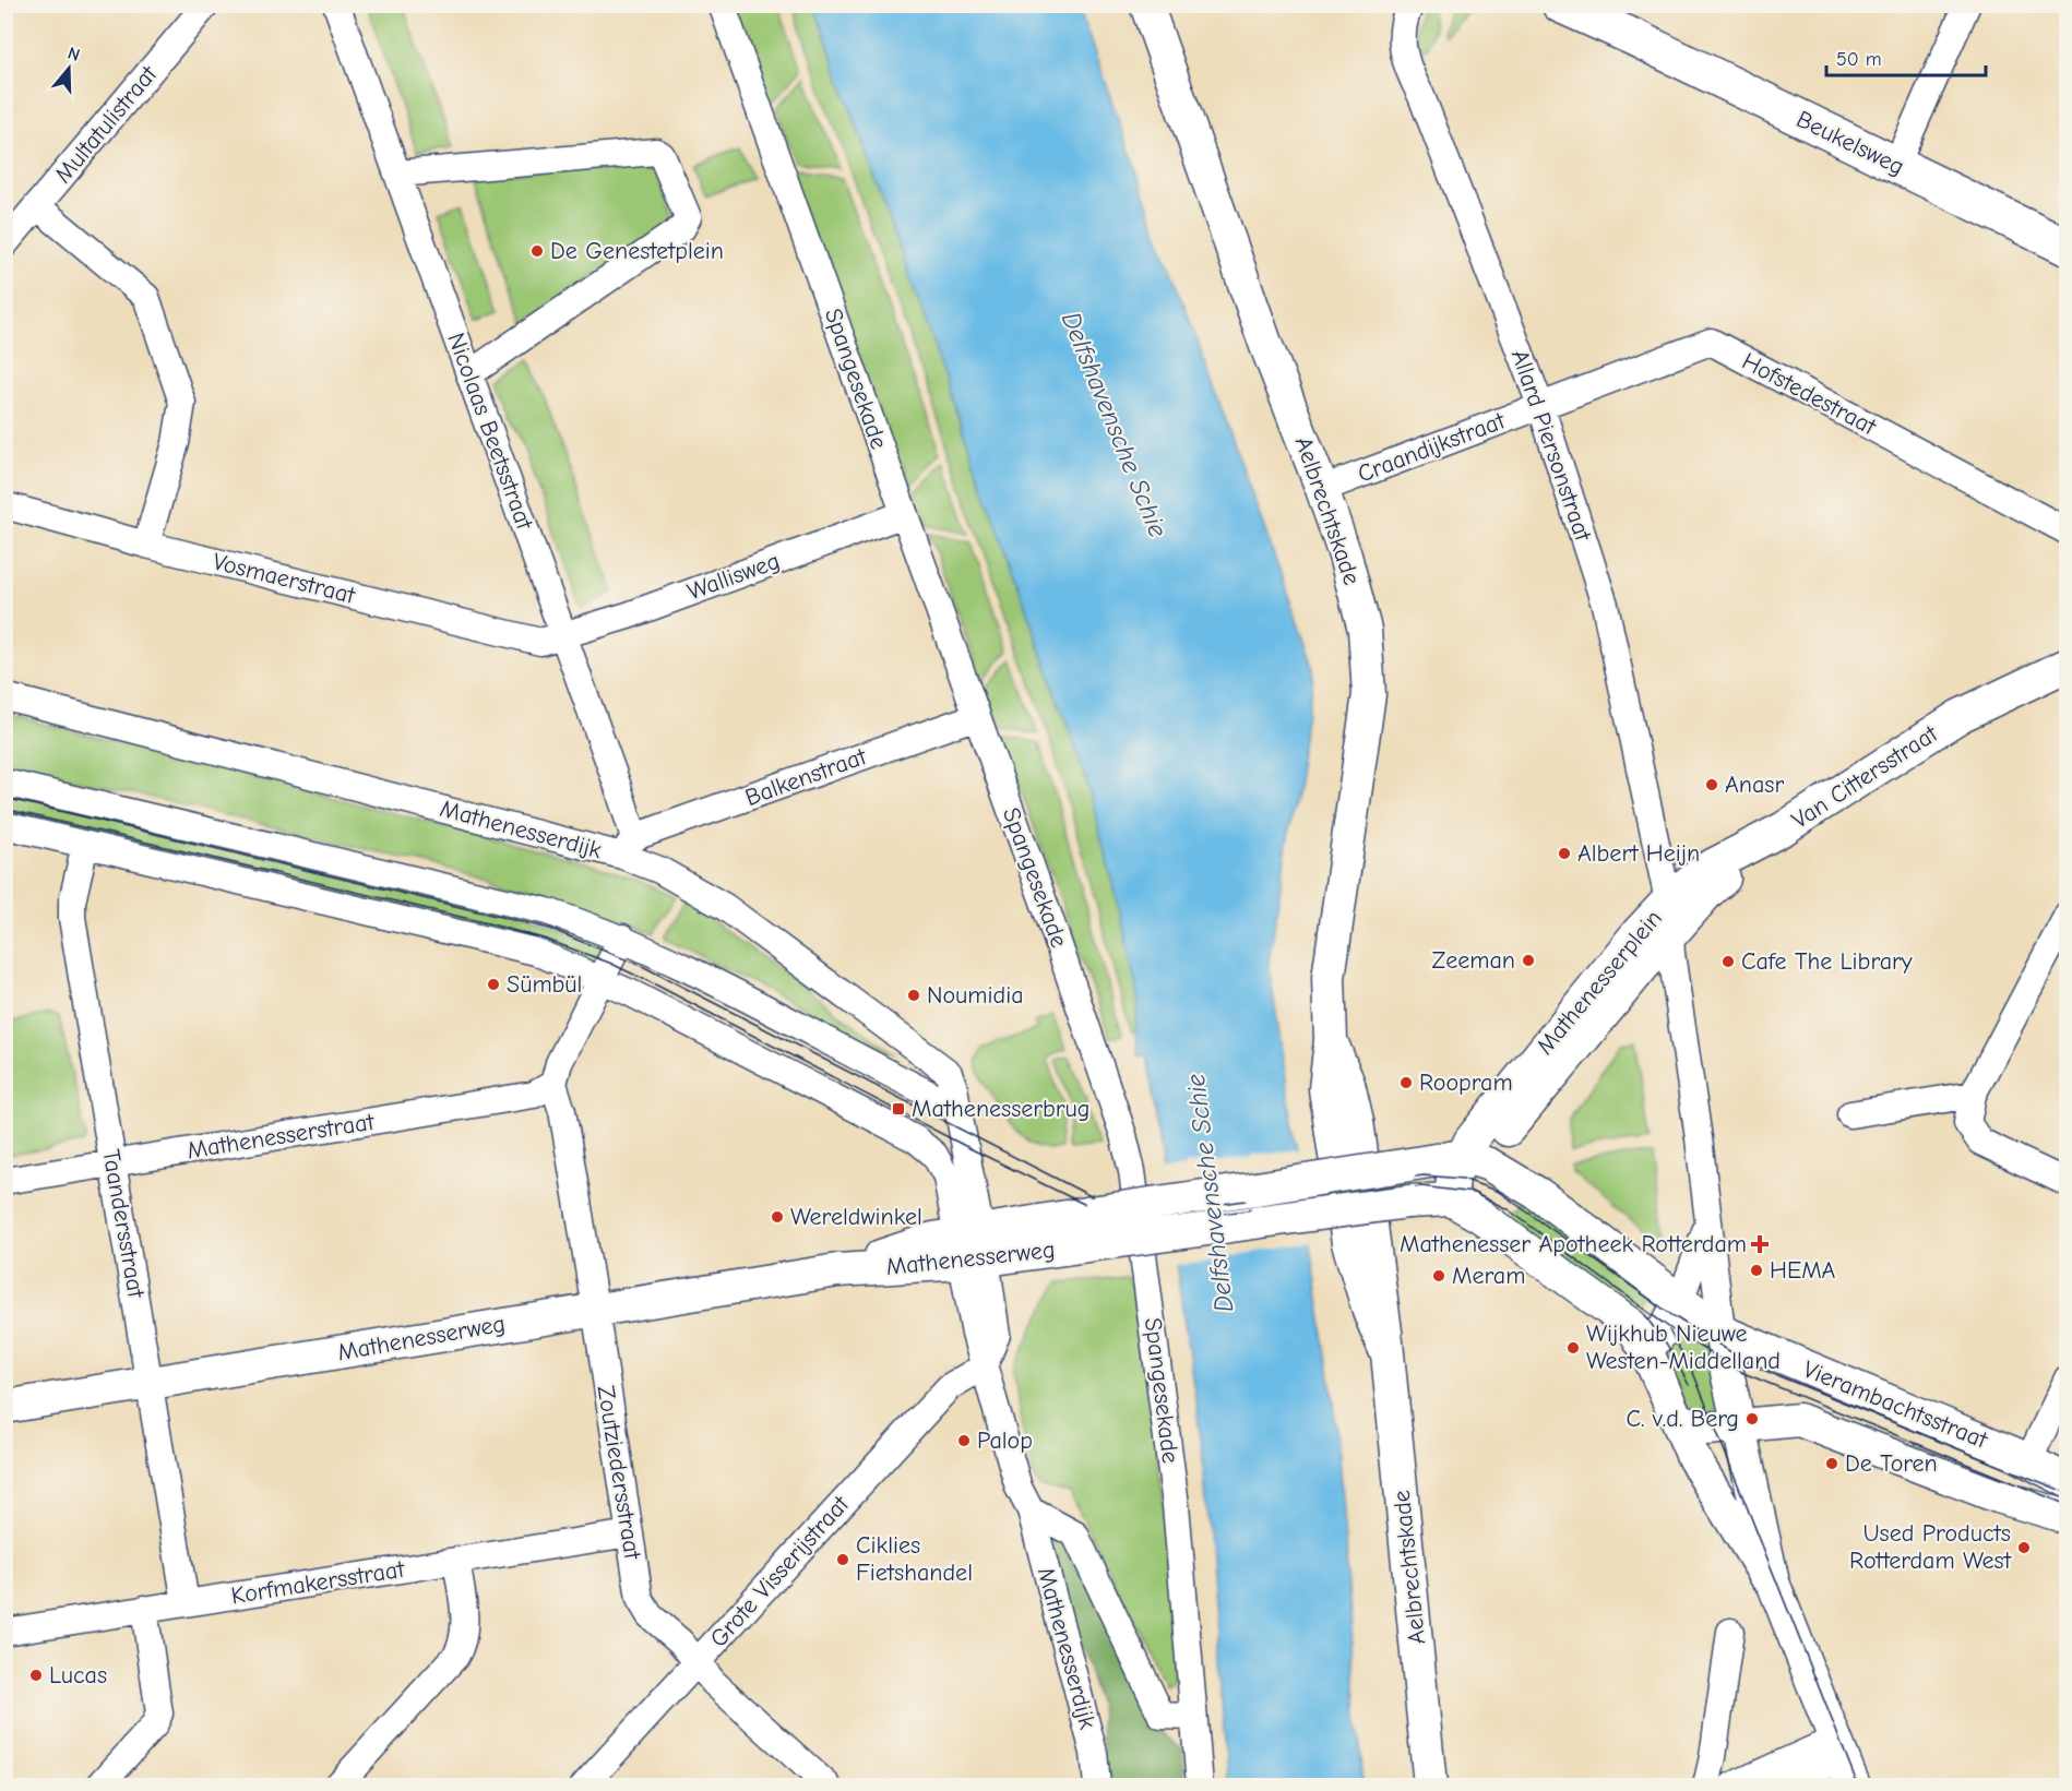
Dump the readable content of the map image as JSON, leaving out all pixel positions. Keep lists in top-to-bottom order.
{
  "streets": {
    "main road": ["Beukelsweg"],
    "street": [
      "Multatulistraat",
      "Spangesekade",
      "Hofstedestraat",
      "Nicolaas Beetsstraat",
      "Allard Piersonstraat",
      "Craandijkstraat",
      "Aelbrechtskade",
      "Wallisweg",
      "Vosmaerstraat",
      "Balkenstraat",
      "Van Cittersstraat",
      "Mathenesserdijk",
      "Mathenesserplein",
      "Mathenesserstraat",
      "Taandersstraat",
      "Mathenesserweg",
      "Vierambachtsstraat",
      "Zoutziedersstraat",
      "Grote Visserijstraat",
      "Korfmakersstraat"
    ]
  },
  "crossings": [
    ["Spangesekade", "Wallisweg"],
    ["Spangesekade", "Balkenstraat"],
    ["Spangesekade", "Mathenesserdijk"],
    ["Hofstedestraat", "Allard Piersonstraat"],
    ["Hofstedestraat", "Craandijkstraat"],
    ["Nicolaas Beetsstraat", "Wallisweg"],
    ["Nicolaas Beetsstraat", "Vosmaerstraat"],
    ["Nicolaas Beetsstraat", "Balkenstraat"],
    ["Nicolaas Beetsstraat", "Mathenesserdijk"],
    ["Allard Piersonstraat", "Craandijkstraat"],
    ["Allard Piersonstraat", "Van Cittersstraat"],
    ["Allard Piersonstraat", "Mathenesserplein"],
    ["Craandijkstraat", "Aelbrechtskade"],
    ["Wallisweg", "Vosmaerstraat"],
    ["Balkenstraat", "Mathenesserdijk"],
    ["Van Cittersstraat", "Mathenesserplein"],
    ["Mathenesserdijk", "Taandersstraat"],
    ["Mathenesserdijk", "Mathenesserweg"],
    ["Mathenesserdijk", "Grote Visserijstraat"],
    ["Mathenesserplein", "Vierambachtsstraat"],
    ["Mathenesserstraat", "Taandersstraat"],
    ["Mathenesserstraat", "Zoutziedersstraat"],
    ["Taandersstraat", "Mathenesserweg"],
    ["Taandersstraat", "Korfmakersstraat"],
    ["Mathenesserweg", "Zoutziedersstraat"],
    ["Zoutziedersstraat", "Grote Visserijstraat"],
    ["Zoutziedersstraat", "Korfmakersstraat"]
  ],
  "water": ["Delfshavensche Schie"],
  "places": {
    "other": [
      "De Genestetplein",
      "Anasr",
      "Albert Heijn",
      "Zeeman",
      "Cafe The Library",
      "Sümbül",
      "Noumidia",
      "Roopram",
      "Wereldwinkel",
      "HEMA",
      "Meram",
      "Wijkhub Nieuwe Westen-Middelland",
      "C. v.d. Berg",
      "Palop",
      "De Toren",
      "Used Products Rotterdam West",
      "Ciklies Fietshandel",
      "Lucas"
    ],
    "transit": ["Mathenesserbrug"],
    "health": ["Mathenesser Apotheek Rotterdam"]
  },
  "scale_bar": "50 m",
  "north": "top"
}
